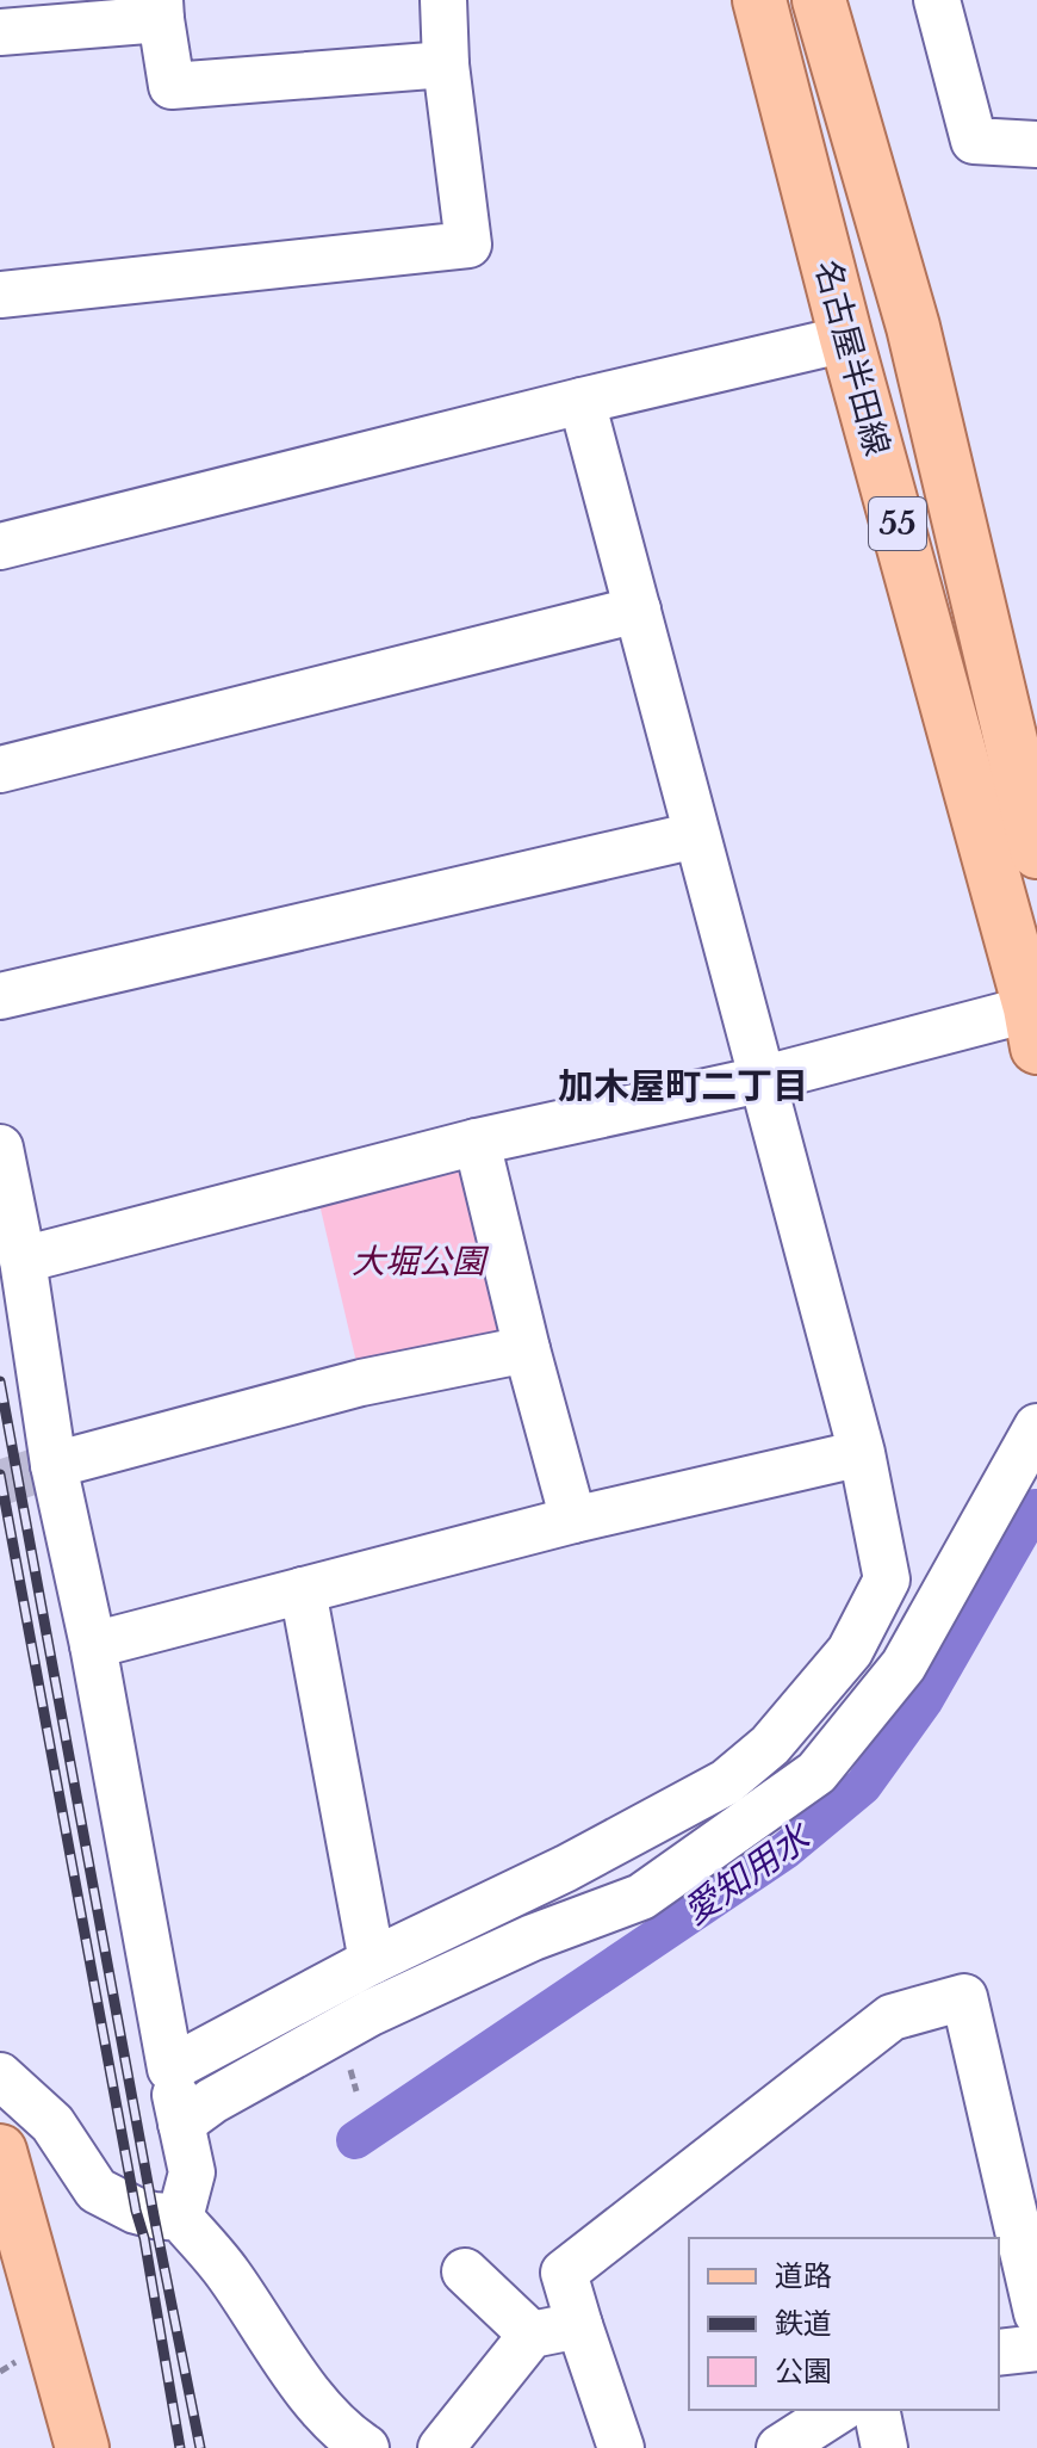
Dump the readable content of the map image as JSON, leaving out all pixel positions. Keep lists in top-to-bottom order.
{
  "streets": {
    "main road": ["名古屋半田線", "55"]
  },
  "districts": ["加木屋町二丁目"],
  "water": ["愛知用水"],
  "parks": ["大堀公園"],
  "legend": ["道路", "鉄道", "公園"]
}
